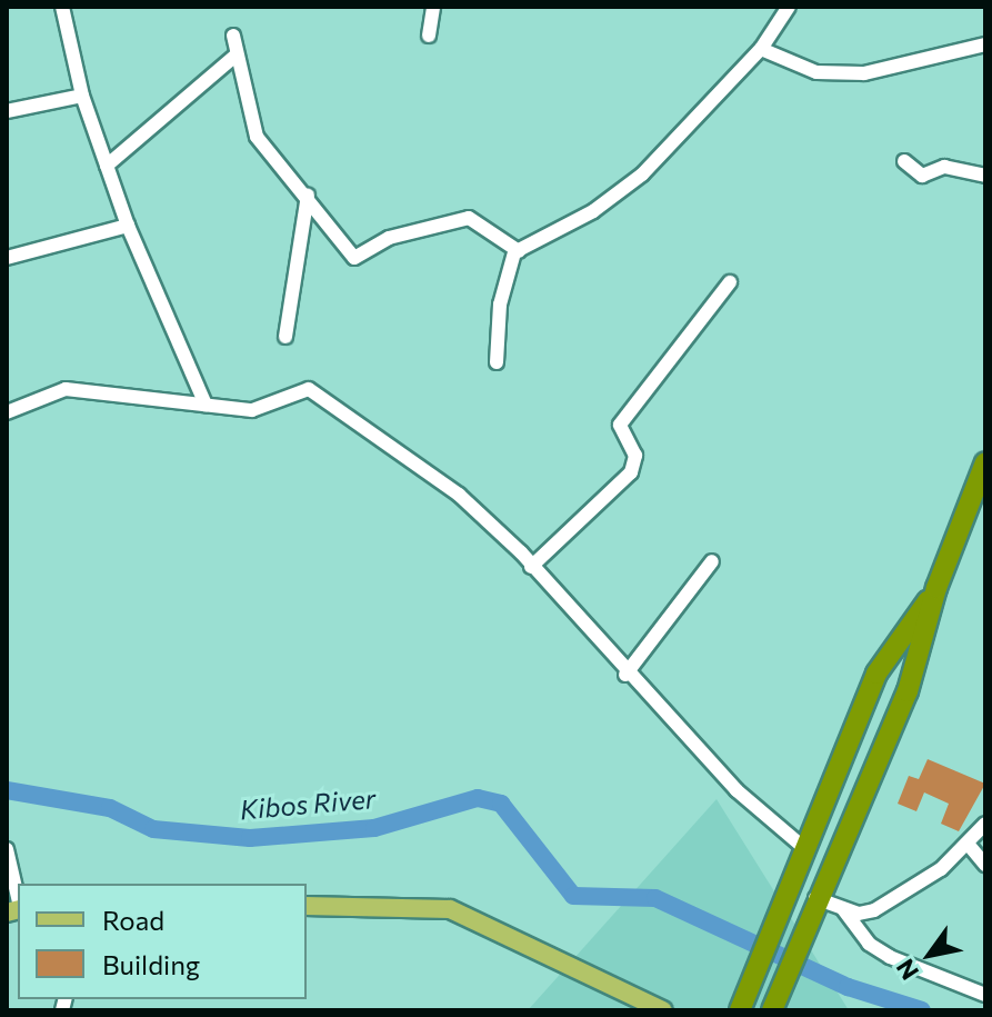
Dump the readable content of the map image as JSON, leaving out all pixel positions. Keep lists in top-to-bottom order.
{
  "water": ["Kibos River"],
  "legend": ["Road", "Building"],
  "north": "bottom left"
}
